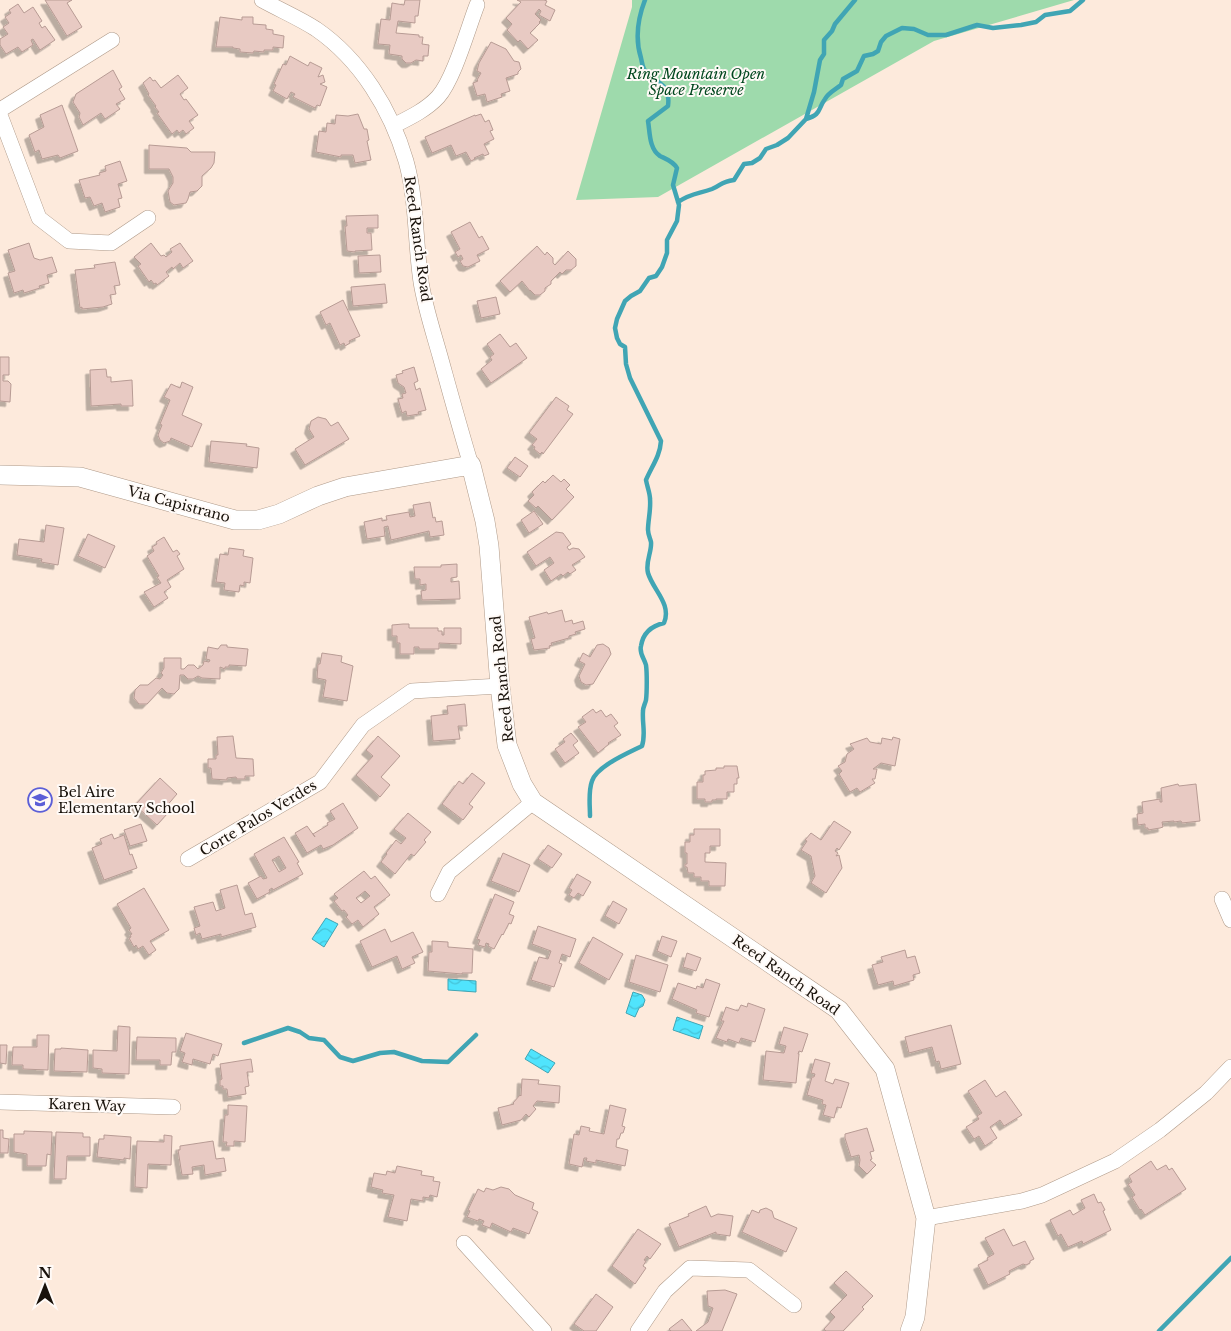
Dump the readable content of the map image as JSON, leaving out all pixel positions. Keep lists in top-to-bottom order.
{
  "streets": {
    "street": [
      "Reed Ranch Road",
      "Via Capistrano",
      "Corte Palos Verdes",
      "Karen Way"
    ]
  },
  "crossings": [
    ["Reed Ranch Road", "Via Capistrano"],
    ["Reed Ranch Road", "Corte Palos Verdes"]
  ],
  "parks": ["Ring Mountain Open Space Preserve"],
  "places": {
    "school or university": ["Bel Aire Elementary School"]
  },
  "north": "top"
}
